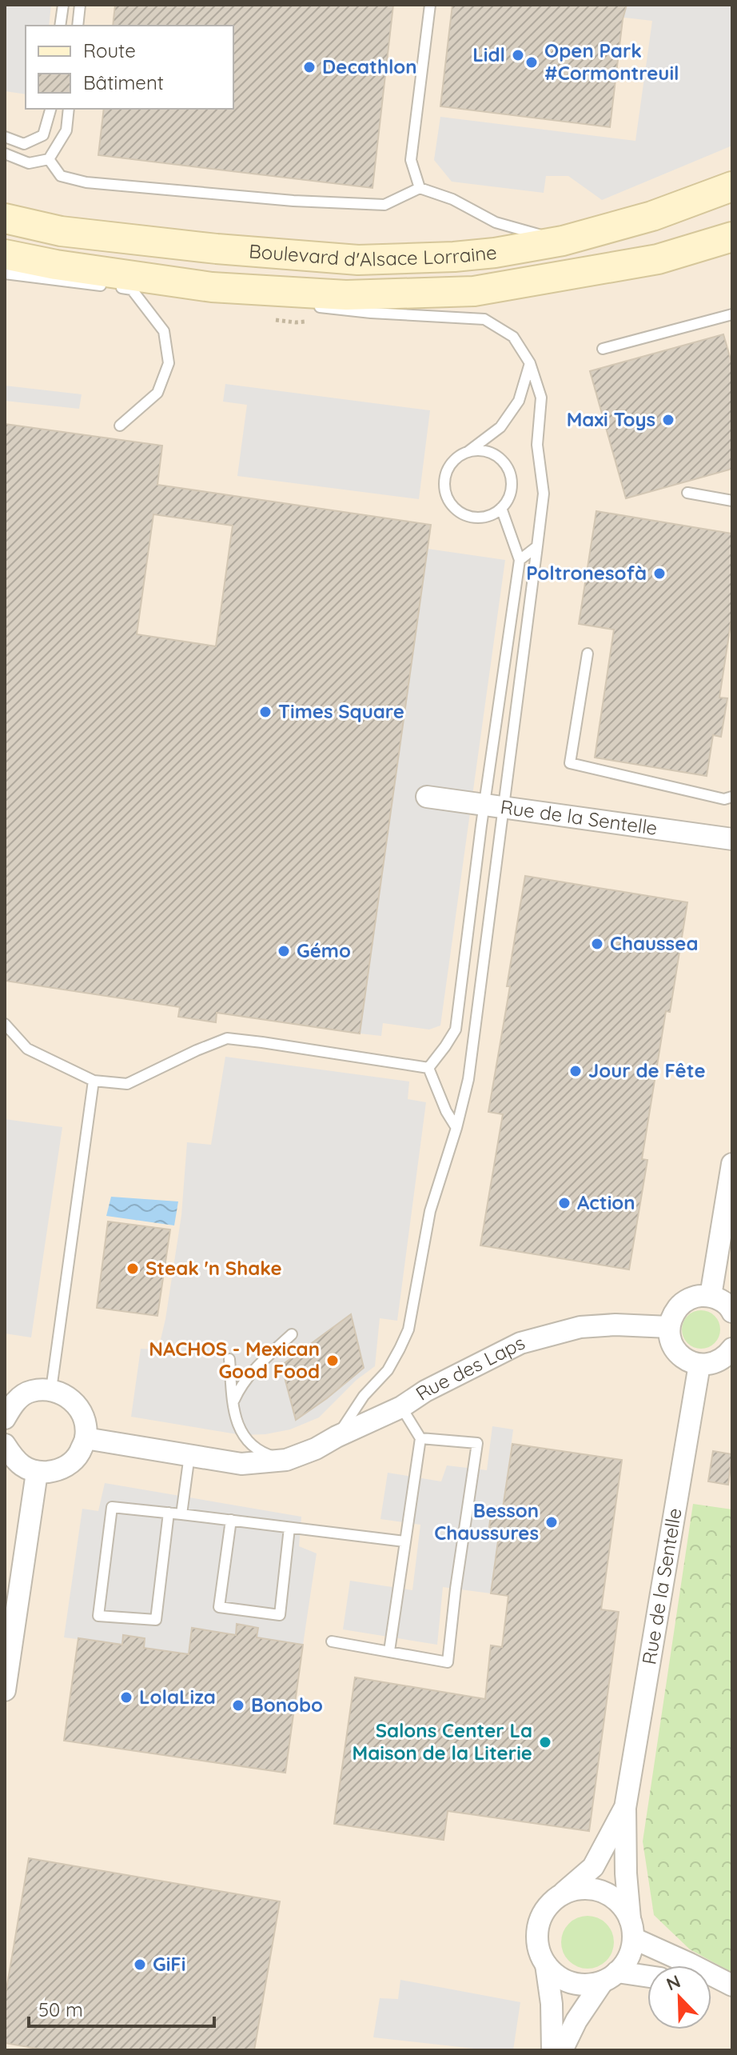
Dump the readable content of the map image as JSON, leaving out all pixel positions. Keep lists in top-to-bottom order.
{
  "streets": {
    "main road": ["Boulevard d'Alsace Lorraine"],
    "street": ["Rue de la Sentelle", "Rue des Laps"]
  },
  "places": [
    "Lidl",
    "Open Park #Cormontreuil",
    "Decathlon",
    "Maxi Toys",
    "Poltronesofà",
    "Times Square",
    "Chaussea",
    "Gémo",
    "Jour de Fête",
    "Action",
    "Steak 'n Shake",
    "NACHOS - Mexican Good Food",
    "Besson Chaussures",
    "LolaLiza",
    "Bonobo",
    "Salons Center La Maison de la Literie",
    "GiFi"
  ],
  "legend": ["Route", "Bâtiment"],
  "scale_bar": "50 m",
  "north": "top left"
}
